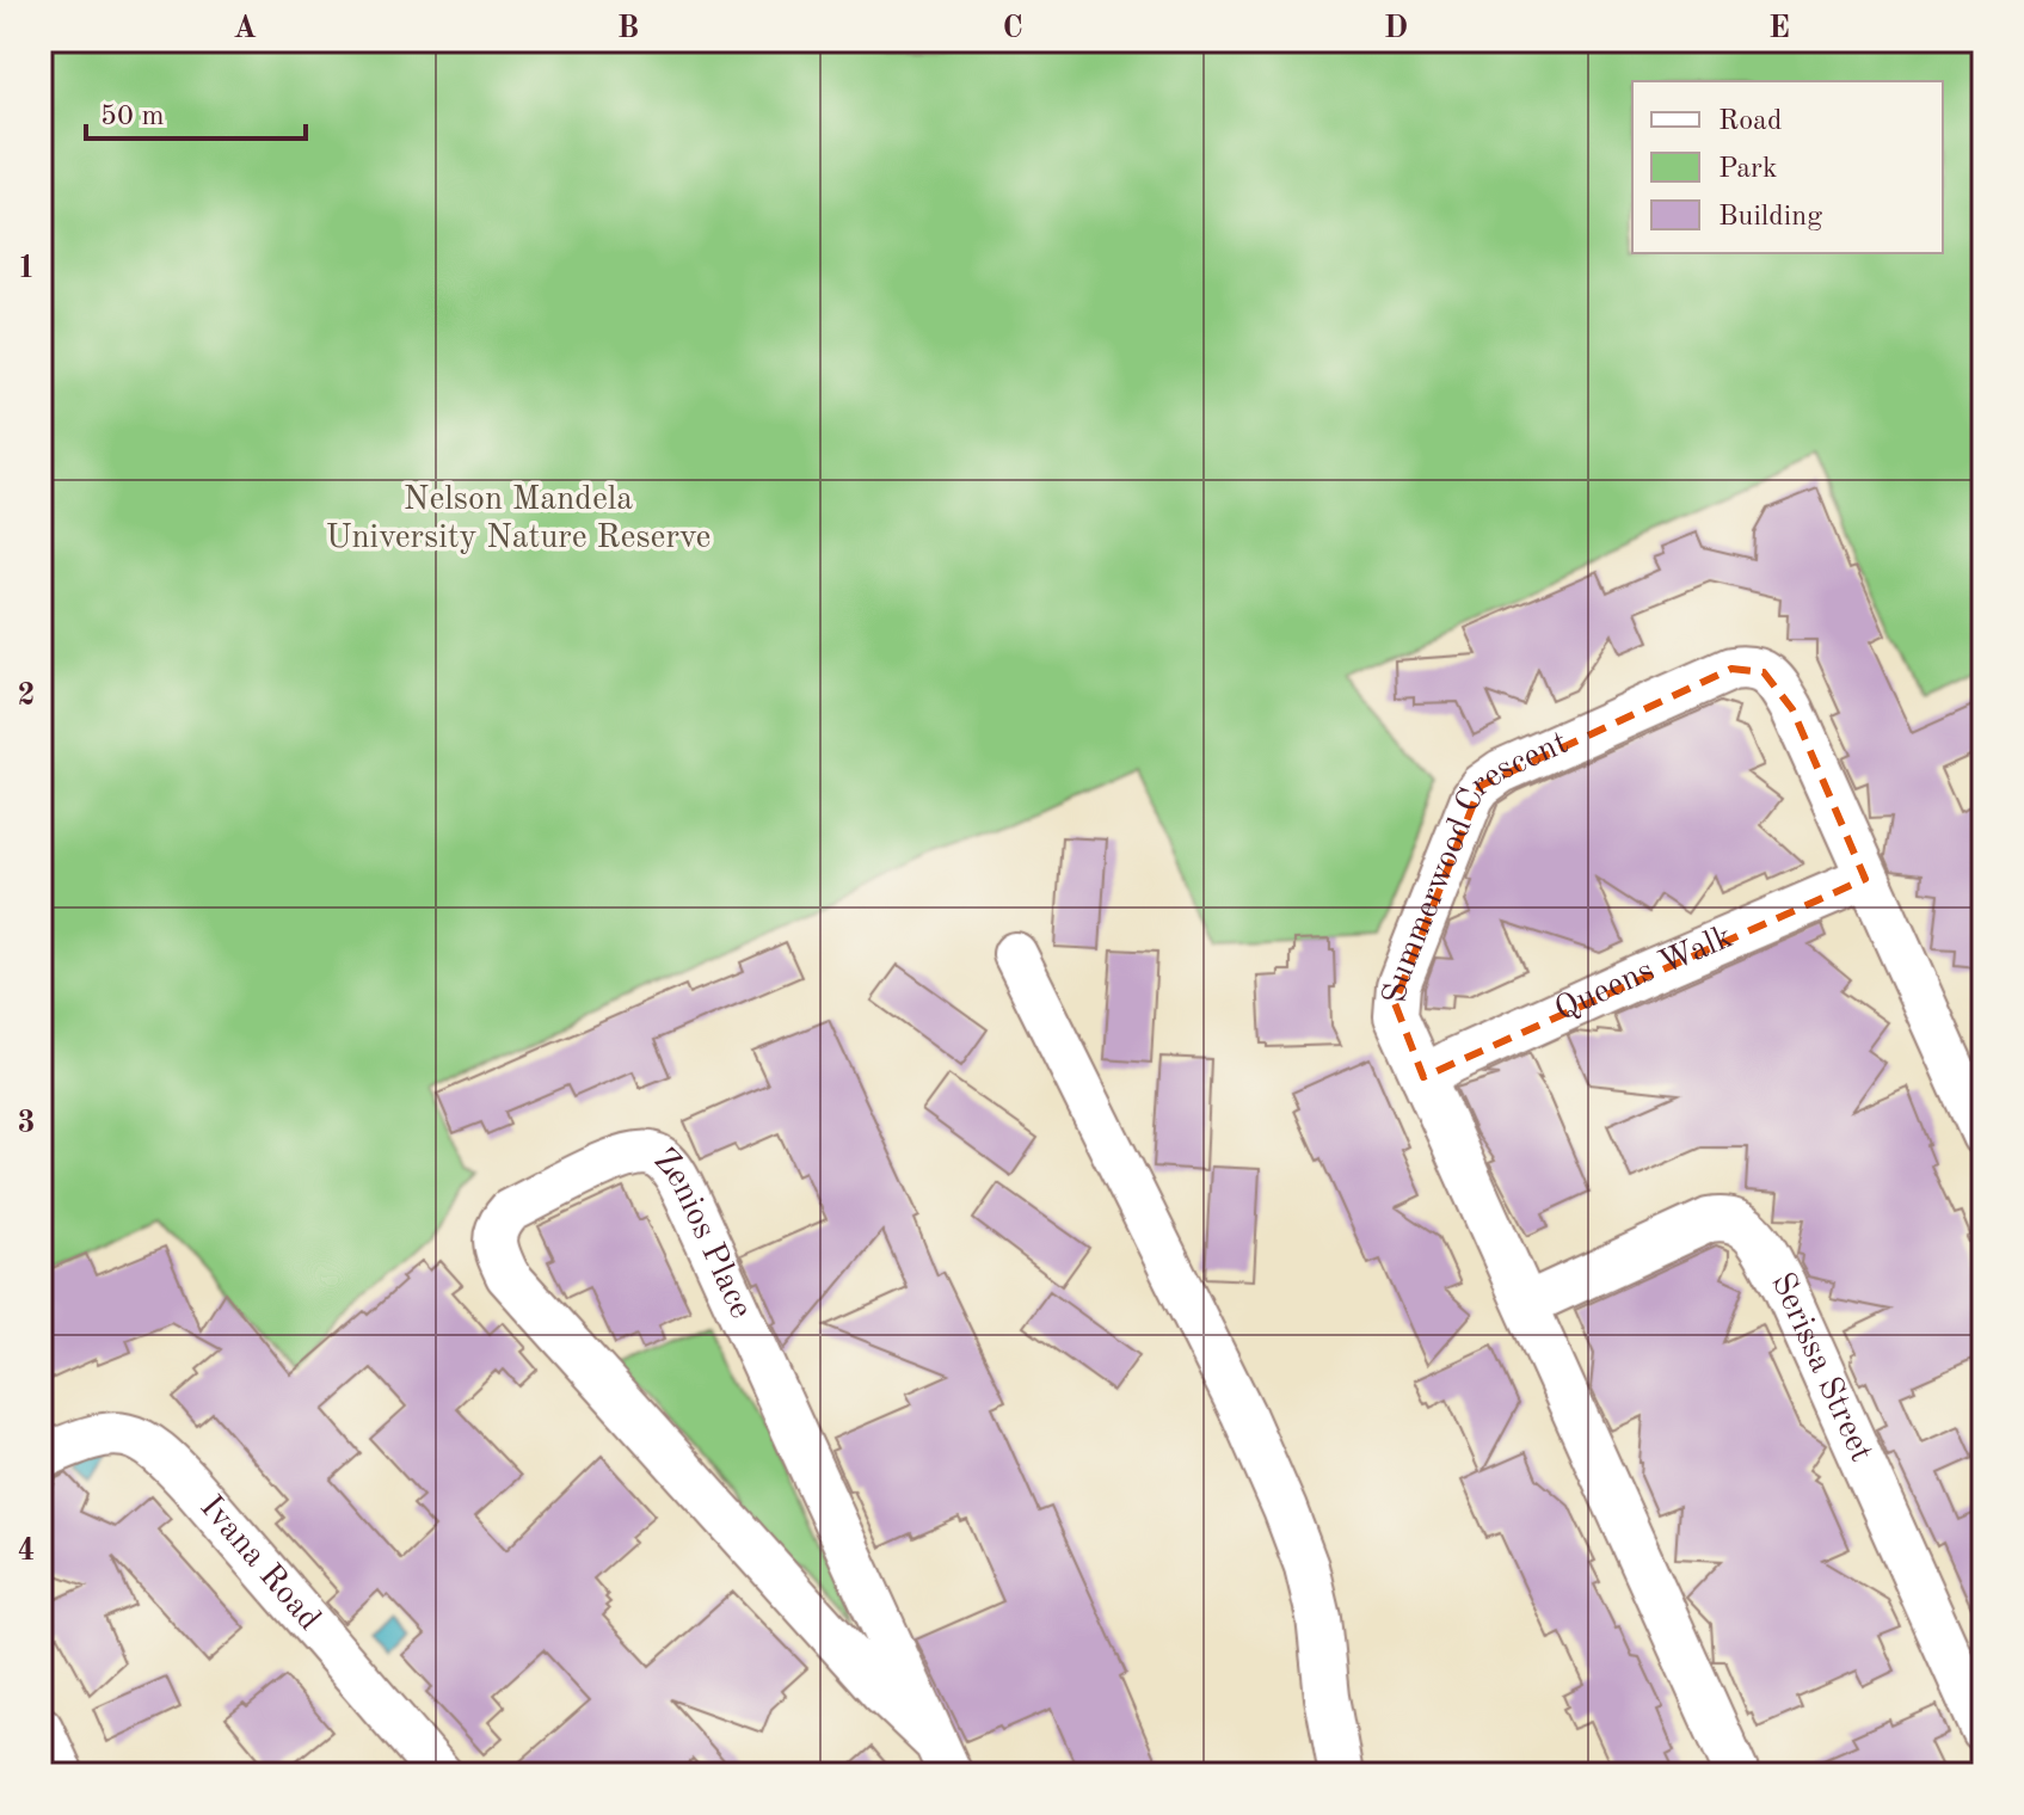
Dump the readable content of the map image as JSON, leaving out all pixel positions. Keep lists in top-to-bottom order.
{
  "streets": {
    "street": [
      "Summerwood Crescent",
      "Queens Walk",
      "Zenios Place",
      "Serissa Street",
      "Ivana Road"
    ]
  },
  "crossings": [
    ["Summerwood Crescent", "Queens Walk"],
    ["Summerwood Crescent", "Serissa Street"]
  ],
  "parks": ["Nelson Mandela University Nature Reserve"],
  "legend": ["Road", "Park", "Building"],
  "scale_bar": "50 m",
  "grid": {
    "columns": [
      "A",
      "B",
      "C",
      "D",
      "E"
    ],
    "rows": [
      "1",
      "2",
      "3",
      "4"
    ]
  }
}
